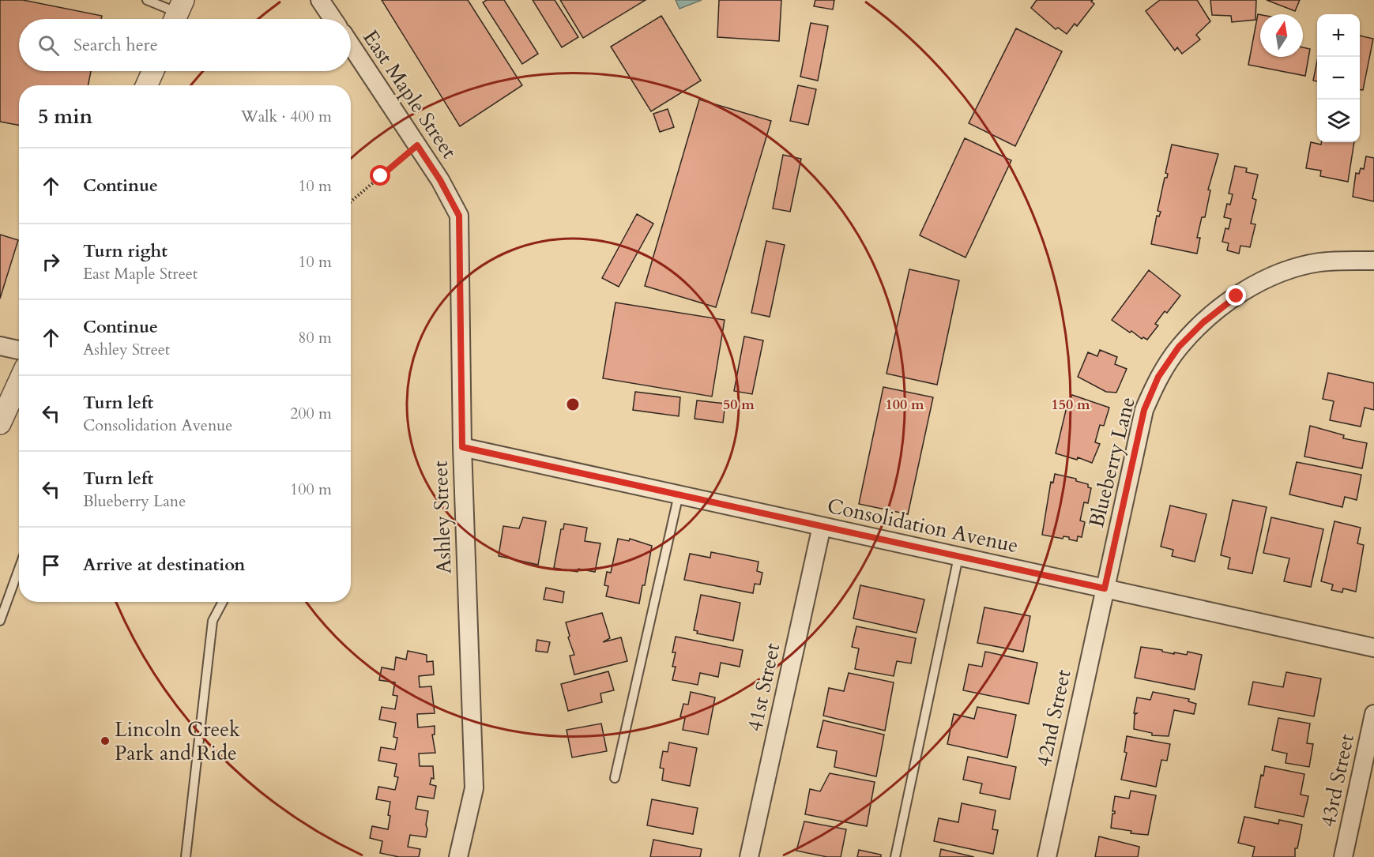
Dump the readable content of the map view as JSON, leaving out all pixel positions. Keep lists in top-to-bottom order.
{
  "streets": {
    "street": [
      "East Maple Street",
      "Blueberry Lane",
      "Ashley Street",
      "Consolidation Avenue",
      "41st Street",
      "42nd Street",
      "43rd Street"
    ]
  },
  "crossings": [
    ["East Maple Street", "Ashley Street"],
    ["Blueberry Lane", "Consolidation Avenue"],
    ["Blueberry Lane", "42nd Street"],
    ["Ashley Street", "Consolidation Avenue"],
    ["Consolidation Avenue", "41st Street"],
    ["Consolidation Avenue", "42nd Street"]
  ],
  "places": ["Lincoln Creek Park and Ride"],
  "north": "top",
  "page": {
    "map_buttons": ["+", "−"],
    "search": "Search here",
    "heading": ["5 min", "Walk · 400 m"],
    "list": [
      ["Continue", "10 m"],
      ["Turn right", "East Maple Street", "10 m"],
      ["Continue", "Ashley Street", "80 m"],
      ["Turn left", "Consolidation Avenue", "200 m"],
      ["Turn left", "Blueberry Lane", "100 m"],
      "Arrive at destination"
    ]
  },
  "rings": ["50 m", "100 m", "150 m"]
}
